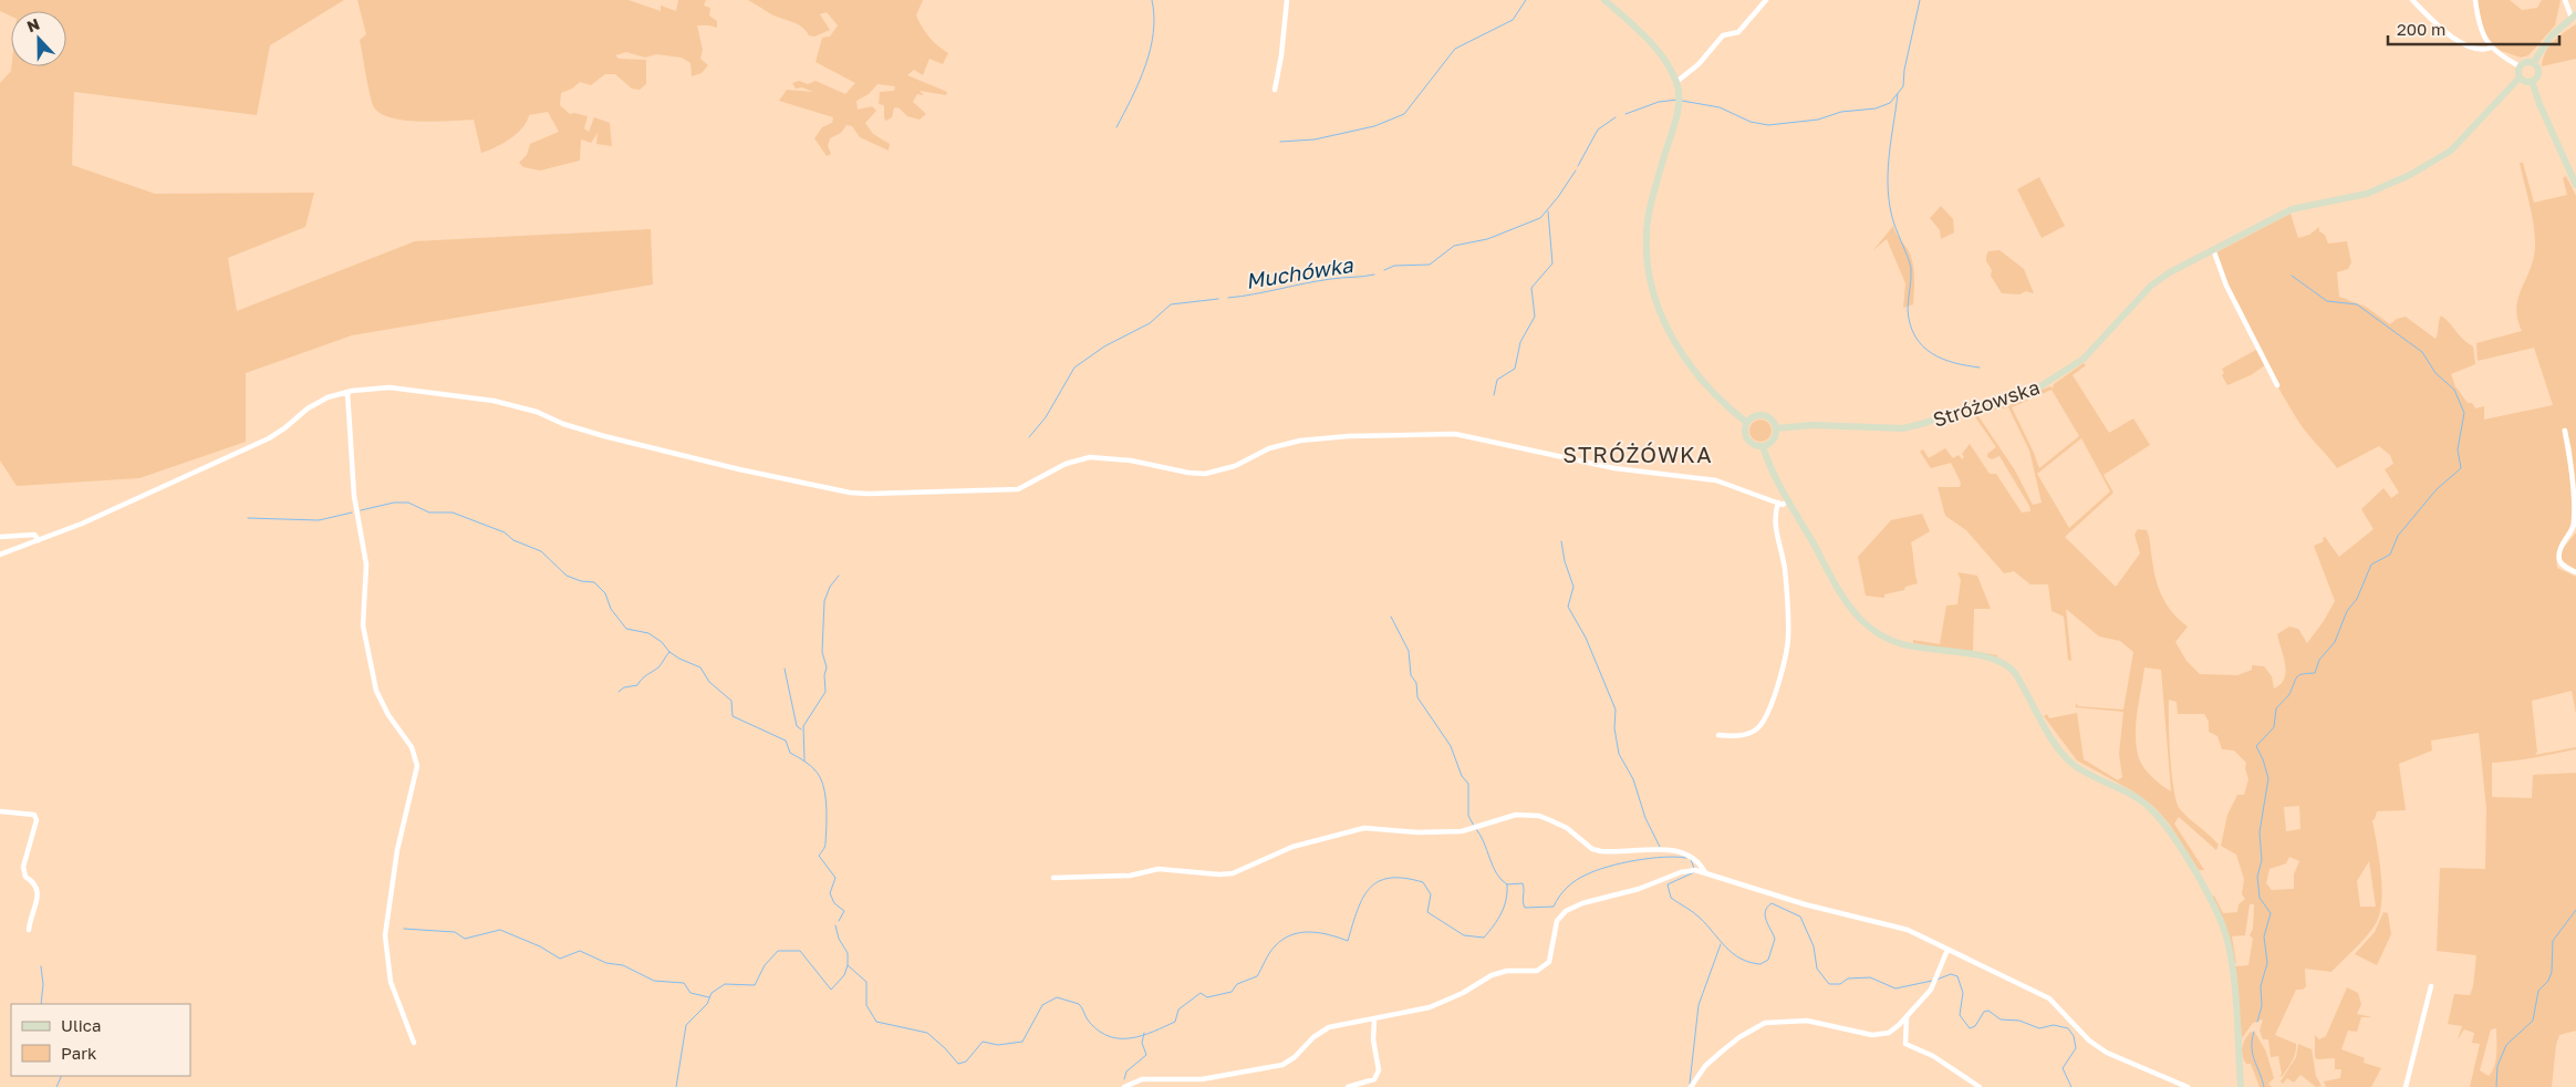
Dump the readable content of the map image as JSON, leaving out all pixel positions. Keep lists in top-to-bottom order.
{
  "streets": {
    "main road": ["Stróżowska"]
  },
  "districts": ["STRÓŻÓWKA"],
  "water": ["Muchówka"],
  "legend": ["Ulica", "Park"],
  "scale_bar": "200 m",
  "north": "top"
}
